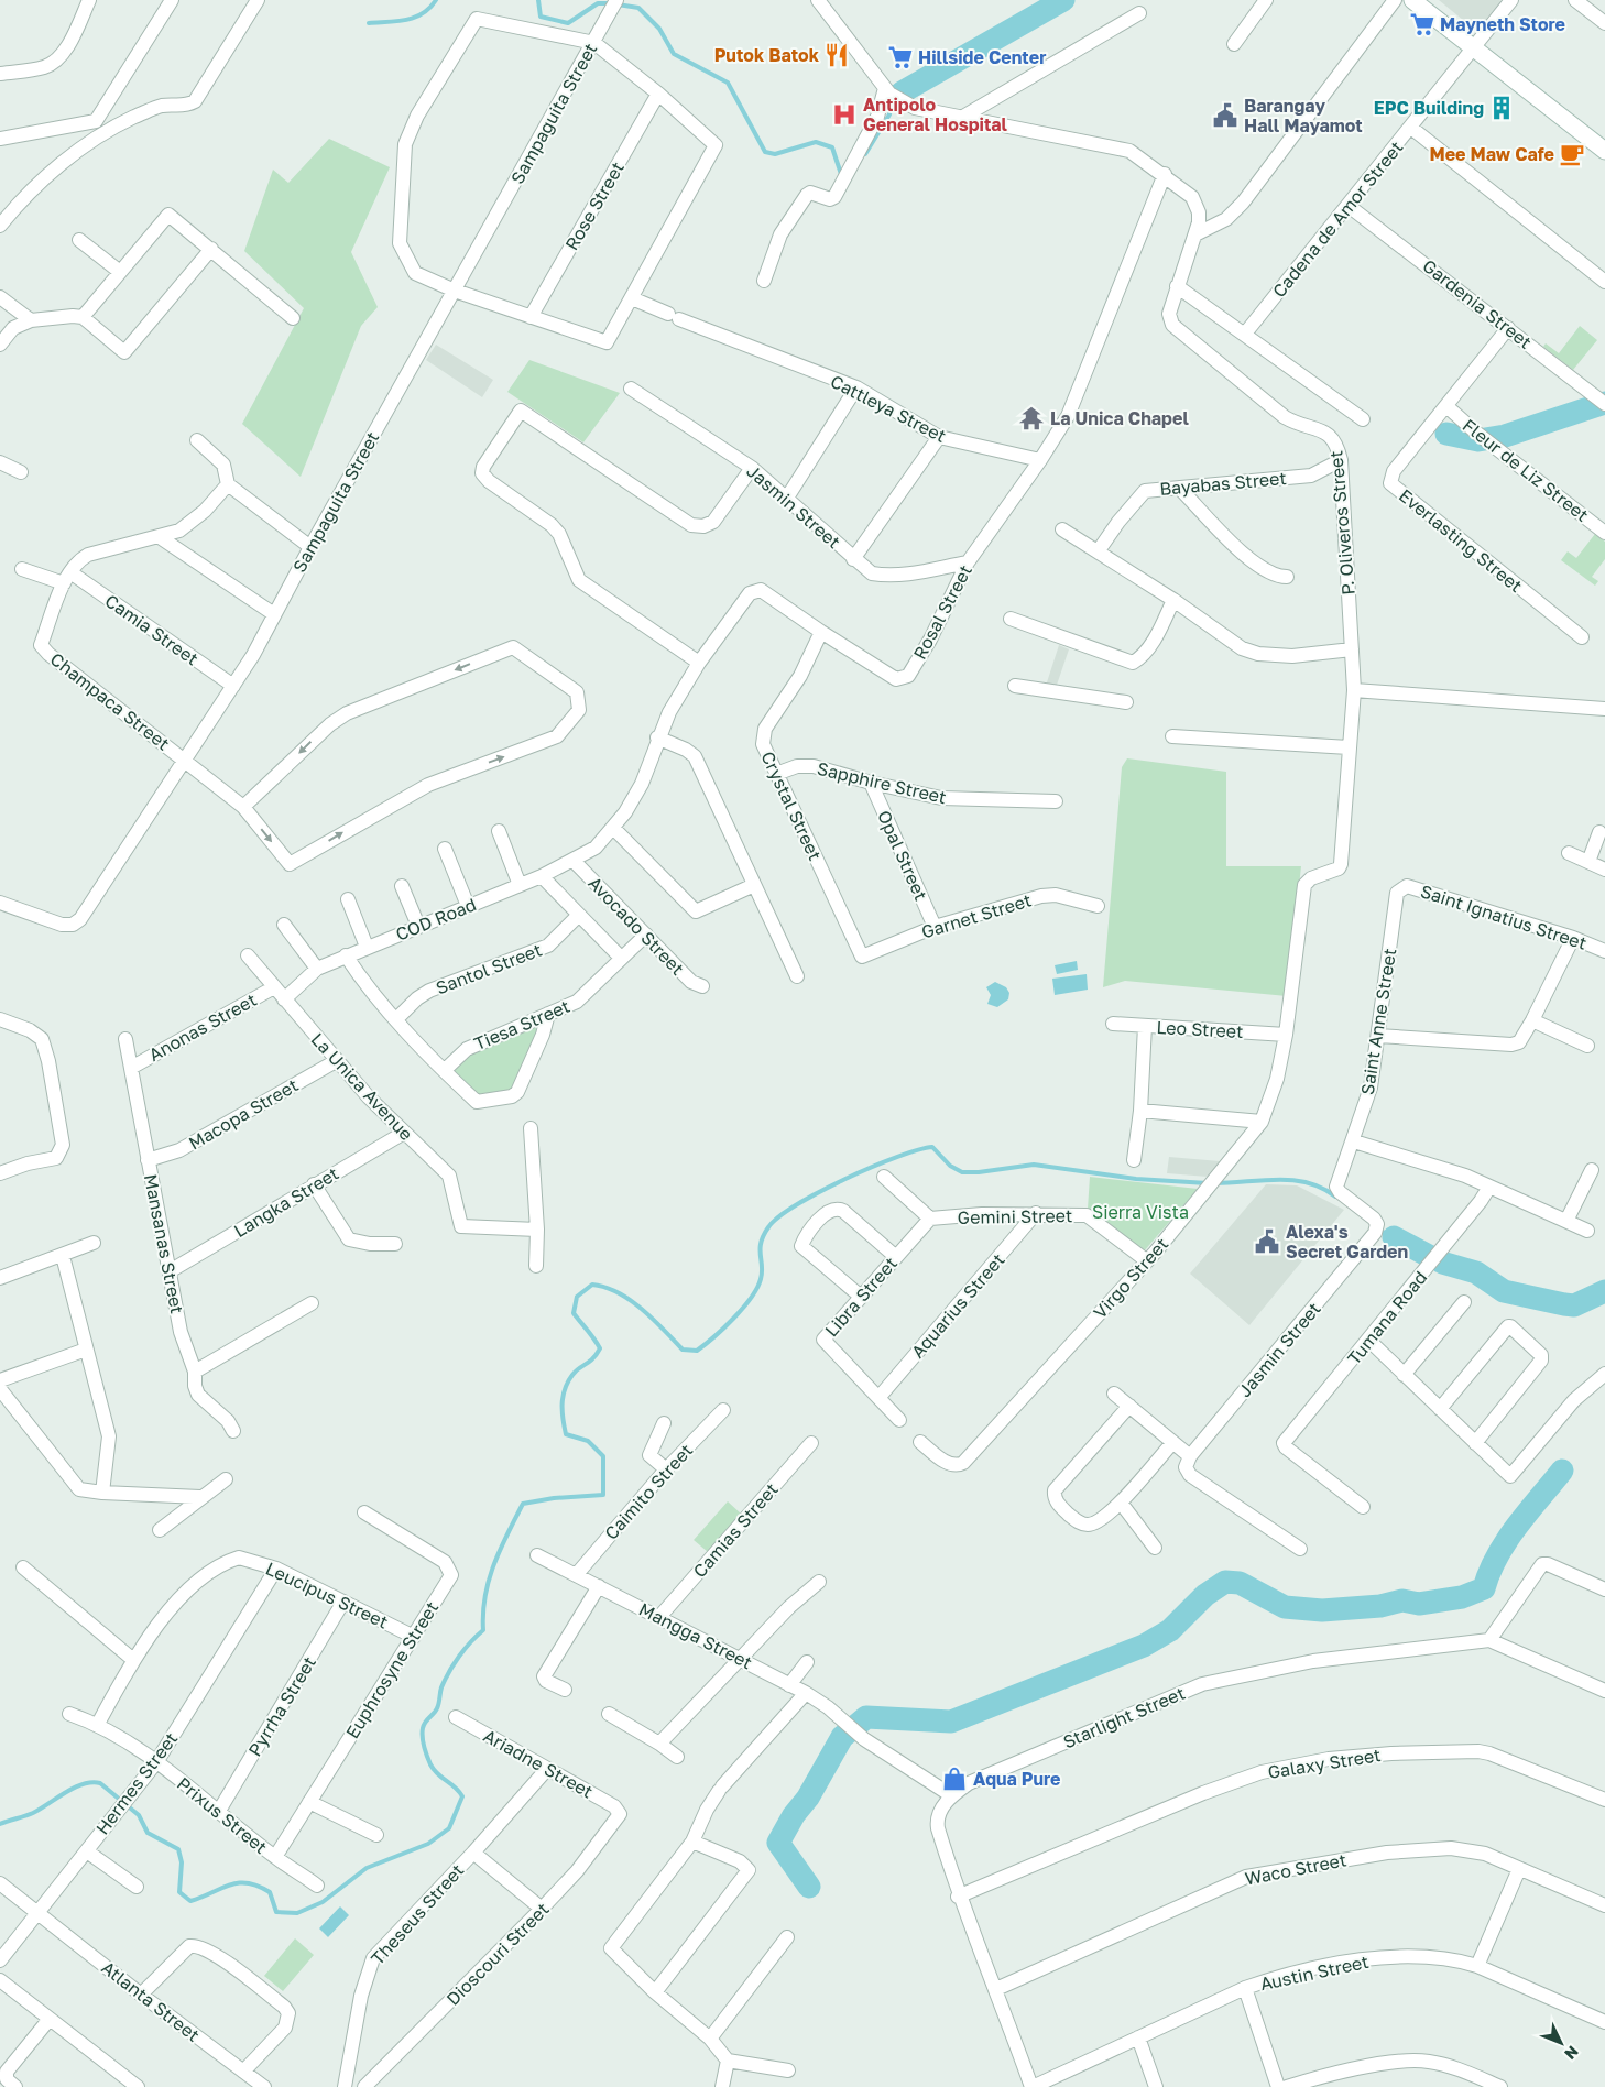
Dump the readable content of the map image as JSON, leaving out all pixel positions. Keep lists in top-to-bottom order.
{
  "streets": {
    "street": [
      "Sampaguita Street",
      "Rose Street",
      "Cadena de Amor Street",
      "Gardenia Street",
      "Cattleya Street",
      "Fleur de Liz Street",
      "Bayabas Street",
      "Jasmin Street",
      "P. Oliveros Street",
      "Everlasting Street",
      "Rosal Street",
      "Camia Street",
      "Champaca Street",
      "Sapphire Street",
      "Crystal Street",
      "Opal Street",
      "Garnet Street",
      "Saint Ignatius Street",
      "COD Road",
      "Avocado Street",
      "Santol Street",
      "Saint Anne Street",
      "Tiesa Street",
      "Anonas Street",
      "Leo Street",
      "La Unica Avenue",
      "Macopa Street",
      "Langka Street",
      "Gemini Street",
      "Mansanas Street",
      "Virgo Street",
      "Libra Street",
      "Aquarius Street",
      "Tumana Road",
      "Caimito Street",
      "Camias Street",
      "Leucipus Street",
      "Mangga Street",
      "Euphrosyne Street",
      "Pyrrha Street",
      "Starlight Street",
      "Ariadne Street",
      "Galaxy Street",
      "Hermes Street",
      "Prixus Street",
      "Waco Street",
      "Theseus Street",
      "Dioscouri Street",
      "Austin Street",
      "Atlanta Street"
    ]
  },
  "crossings": [
    ["Sampaguita Street", "Camia Street"],
    ["Sampaguita Street", "Champaca Street"],
    ["Cadena de Amor Street", "Gardenia Street"],
    ["Gardenia Street", "Everlasting Street"],
    ["Cattleya Street", "Rosal Street"],
    ["Fleur de Liz Street", "Everlasting Street"],
    ["Bayabas Street", "P. Oliveros Street"],
    ["Jasmin Street", "Rosal Street"],
    ["Jasmin Street", "Saint Anne Street"],
    ["P. Oliveros Street", "Rosal Street"],
    ["P. Oliveros Street", "Virgo Street"],
    ["Rosal Street", "Crystal Street"],
    ["Rosal Street", "COD Road"],
    ["Camia Street", "Champaca Street"],
    ["Sapphire Street", "Crystal Street"],
    ["Sapphire Street", "Opal Street"],
    ["Crystal Street", "Garnet Street"],
    ["Opal Street", "Garnet Street"],
    ["Saint Ignatius Street", "Saint Anne Street"],
    ["COD Road", "Avocado Street"],
    ["COD Road", "La Unica Avenue"],
    ["Avocado Street", "Tiesa Street"],
    ["Anonas Street", "La Unica Avenue"],
    ["Anonas Street", "Mansanas Street"],
    ["Leo Street", "Virgo Street"],
    ["La Unica Avenue", "Macopa Street"],
    ["La Unica Avenue", "Langka Street"],
    ["Macopa Street", "Mansanas Street"],
    ["Langka Street", "Mansanas Street"],
    ["Gemini Street", "Virgo Street"],
    ["Gemini Street", "Libra Street"],
    ["Gemini Street", "Aquarius Street"],
    ["Libra Street", "Aquarius Street"],
    ["Caimito Street", "Mangga Street"],
    ["Camias Street", "Mangga Street"],
    ["Leucipus Street", "Euphrosyne Street"],
    ["Leucipus Street", "Pyrrha Street"],
    ["Leucipus Street", "Hermes Street"],
    ["Mangga Street", "Starlight Street"],
    ["Euphrosyne Street", "Prixus Street"],
    ["Pyrrha Street", "Prixus Street"],
    ["Starlight Street", "Galaxy Street"],
    ["Starlight Street", "Waco Street"],
    ["Starlight Street", "Austin Street"],
    ["Ariadne Street", "Theseus Street"],
    ["Ariadne Street", "Dioscouri Street"],
    ["Hermes Street", "Prixus Street"],
    ["Hermes Street", "Atlanta Street"]
  ],
  "parks": ["Sierra Vista"],
  "places": {
    "supermarket": ["Mayneth Store", "Hillside Center"],
    "restaurant": ["Putok Batok"],
    "building": ["EPC Building"],
    "hospital": ["Antipolo General Hospital"],
    "public building": ["Barangay Hall Mayamot", "Alexa's Secret Garden"],
    "cafe": ["Mee Maw Cafe"],
    "temple": ["La Unica Chapel"],
    "shop": ["Aqua Pure"]
  },
  "north": "bottom right"
}
